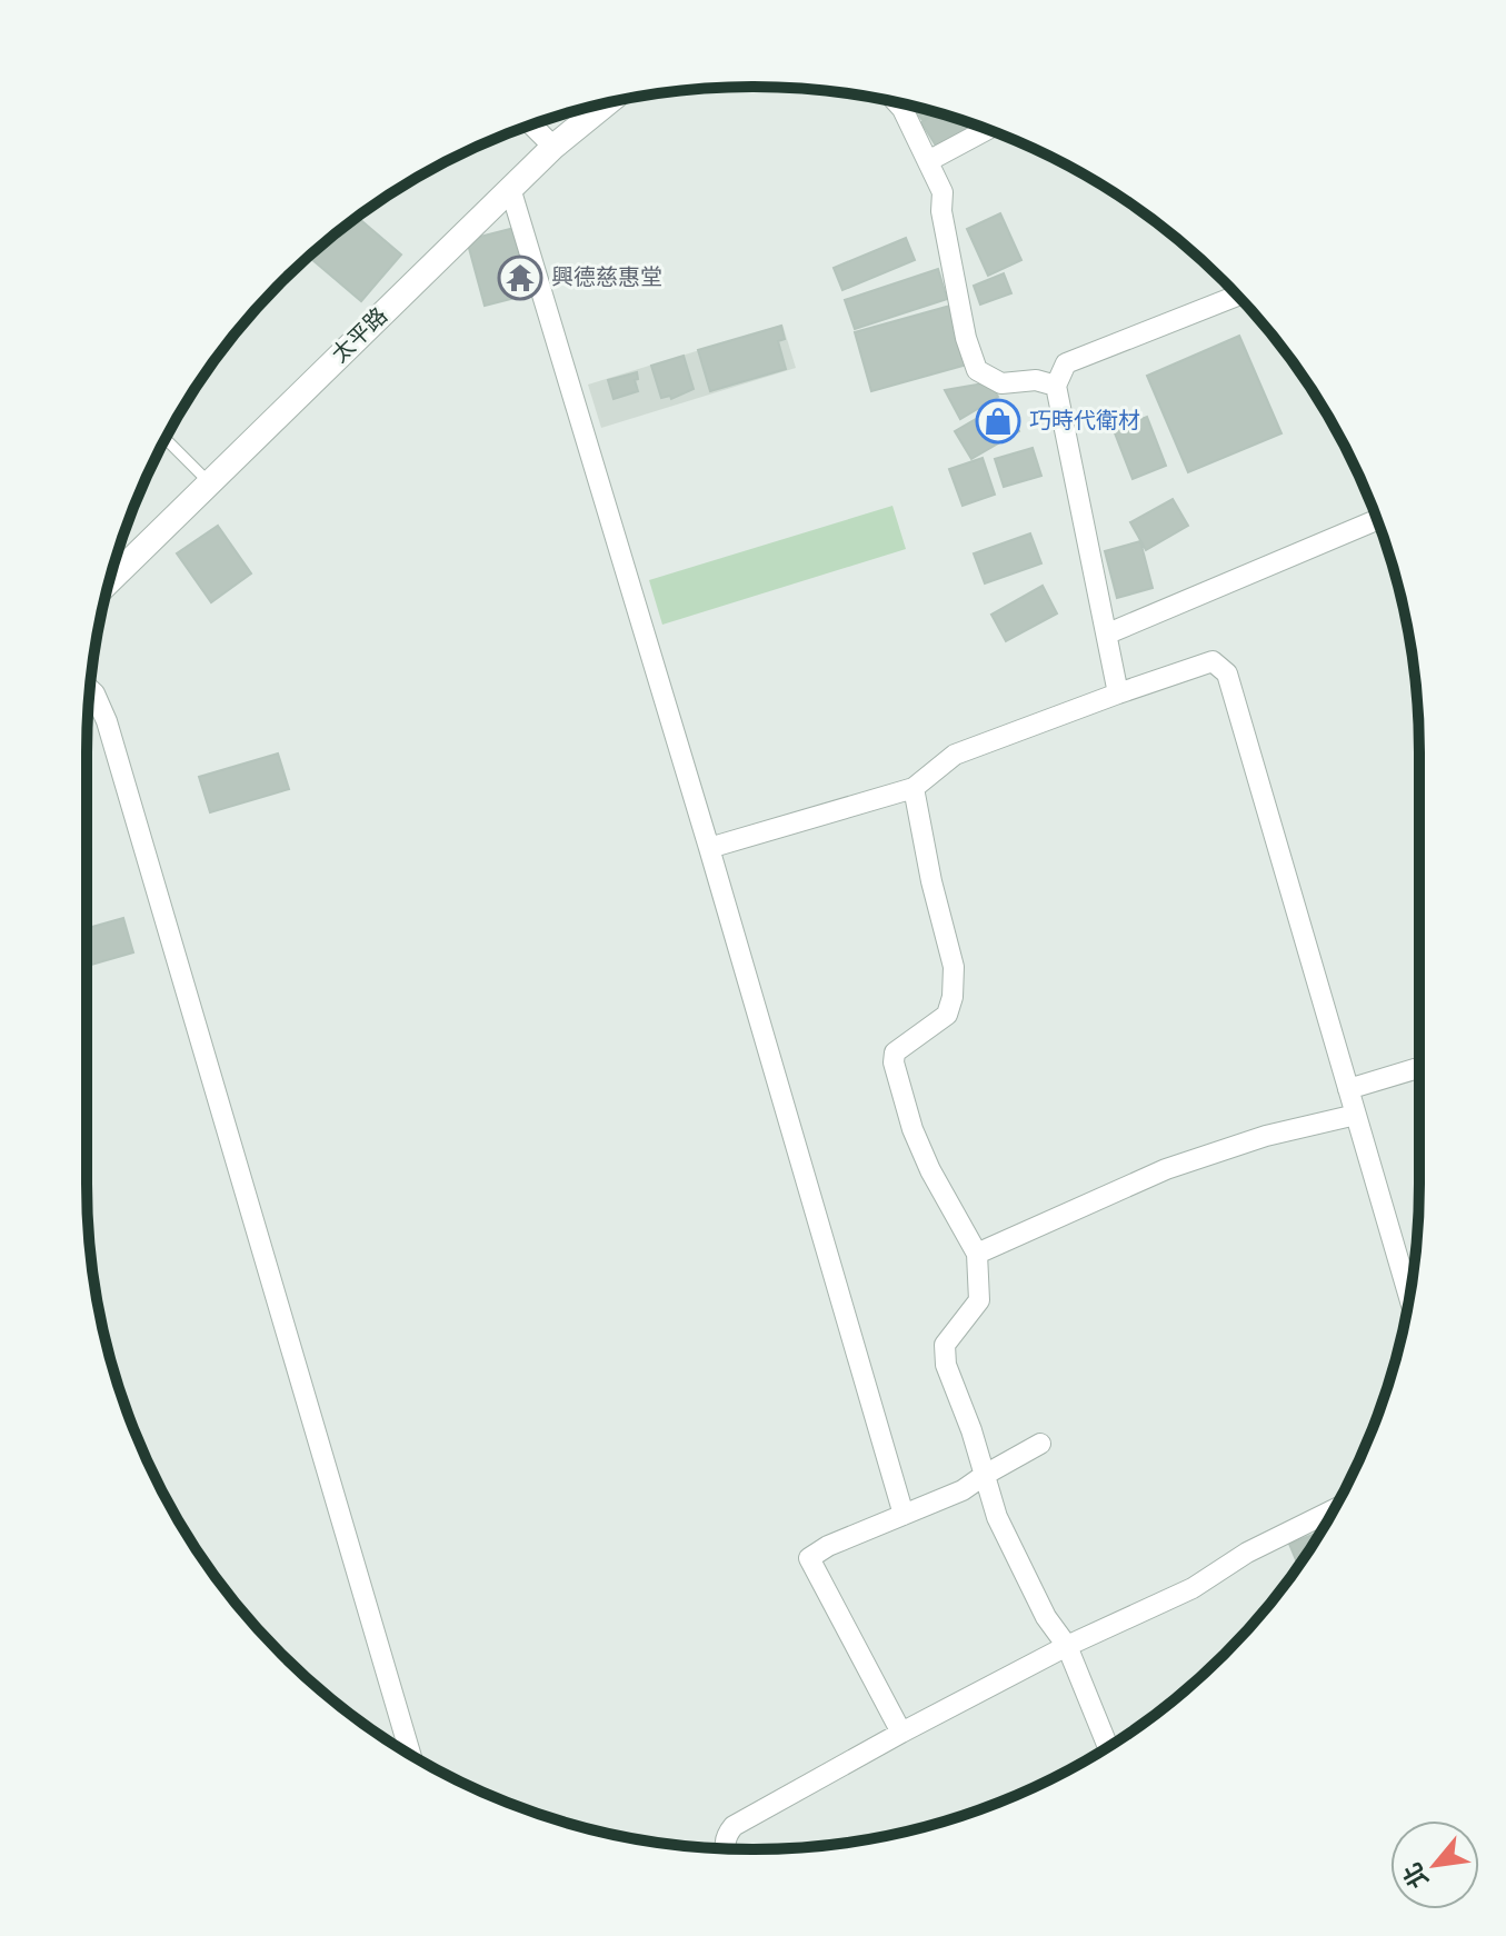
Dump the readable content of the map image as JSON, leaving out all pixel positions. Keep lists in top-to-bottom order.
{
  "streets": {
    "street": ["太平路"]
  },
  "places": {
    "temple": ["興德慈惠堂"],
    "shop": ["巧時代衛材"]
  },
  "north": "bottom left"
}
